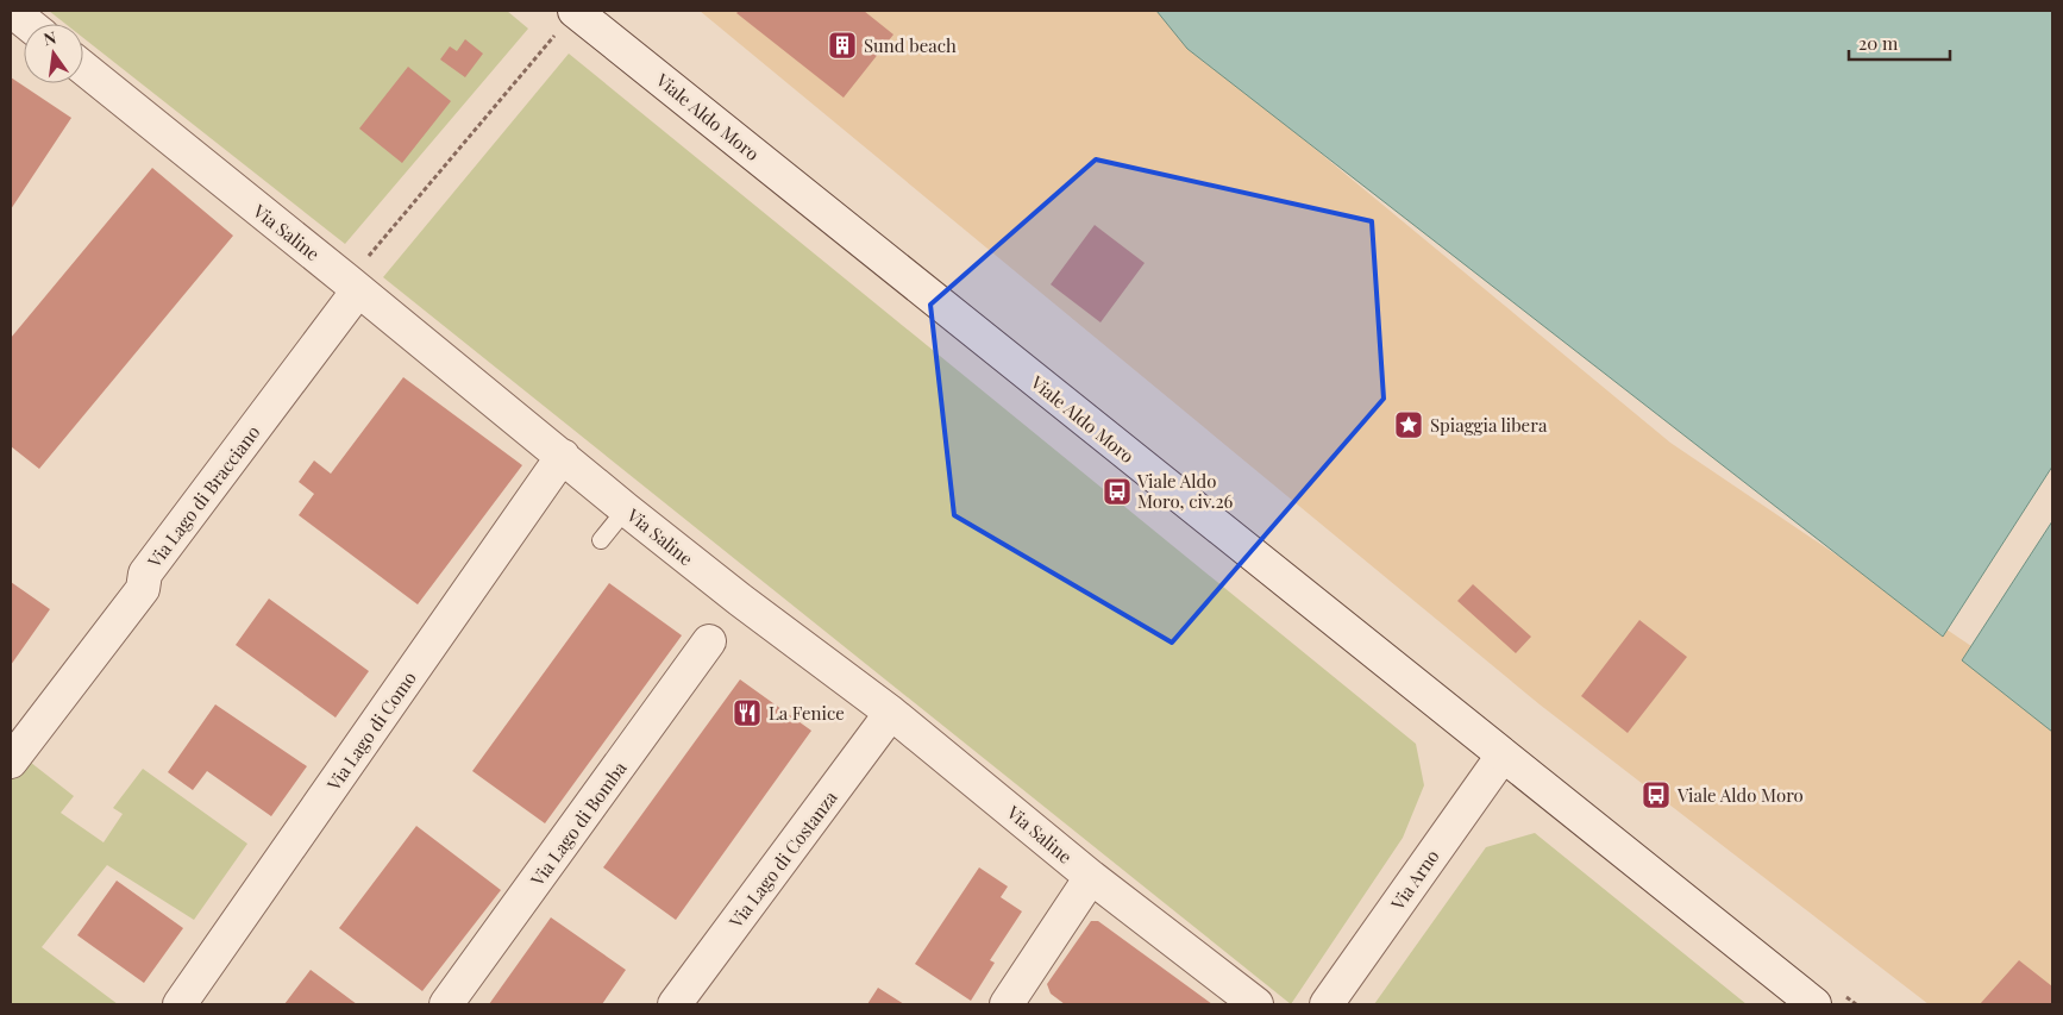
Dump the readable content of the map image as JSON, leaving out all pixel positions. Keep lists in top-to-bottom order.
{
  "streets": {
    "street": [
      "Viale Aldo Moro",
      "Via Saline",
      "Via Lago di Bracciano",
      "Via Lago di Como",
      "Via Lago di Bomba",
      "Via Lago di Costanza",
      "Via Arno"
    ]
  },
  "crossings": [
    ["Viale Aldo Moro", "Via Arno"],
    ["Via Saline", "Via Lago di Bracciano"],
    ["Via Saline", "Via Lago di Como"],
    ["Via Saline", "Via Lago di Costanza"]
  ],
  "places": {
    "building": ["Sund beach"],
    "place": ["Spiaggia libera"],
    "bus stop": ["Viale Aldo Moro, civ.26", "Viale Aldo Moro"],
    "restaurant": ["La Fenice"]
  },
  "scale_bar": "20 m",
  "north": "top"
}
